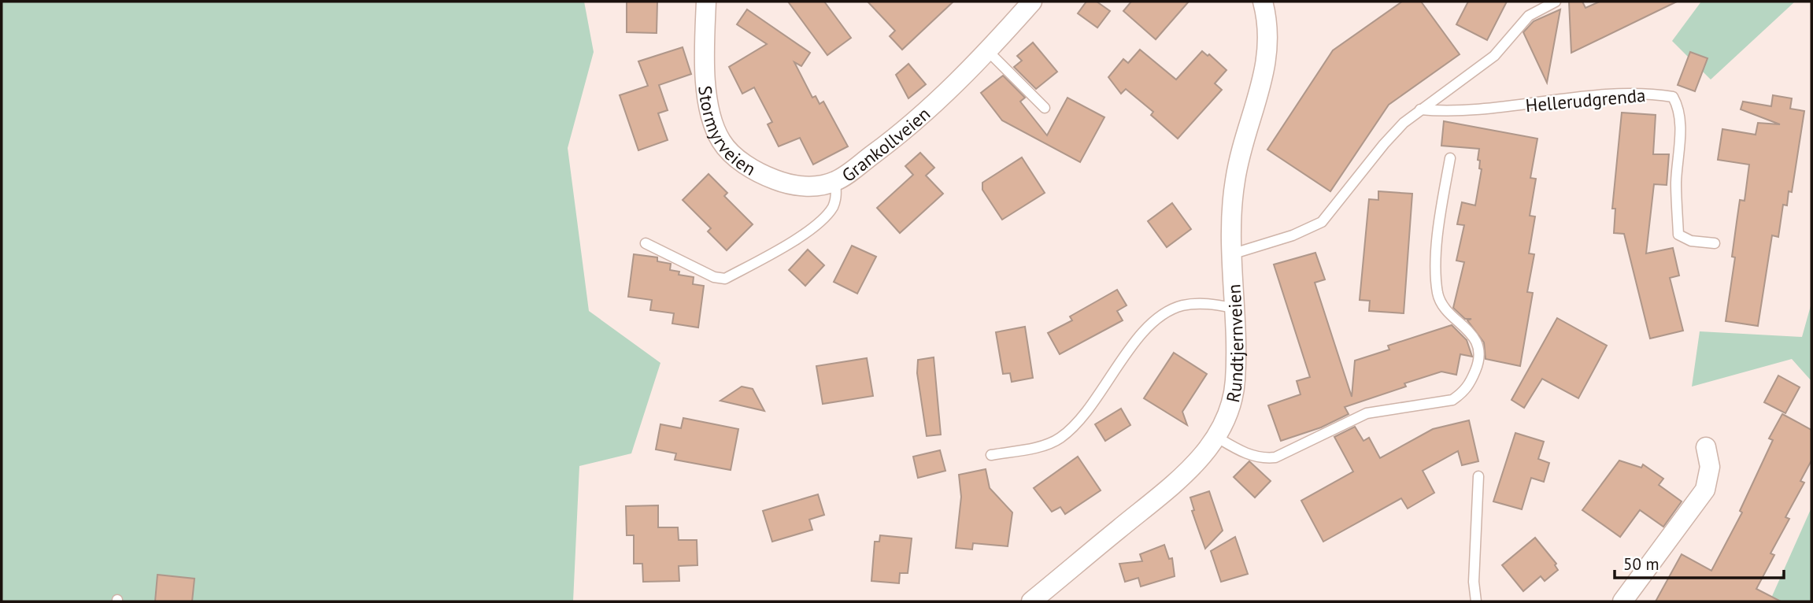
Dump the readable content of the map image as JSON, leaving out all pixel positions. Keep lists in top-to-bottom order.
{
  "streets": {
    "street": ["Stormyrveien", "Grankollveien", "Rundtjernveien"],
    "lane": ["Hellerudgrenda"]
  },
  "crossings": [
    ["Stormyrveien", "Grankollveien"]
  ],
  "scale_bar": "50 m"
}
